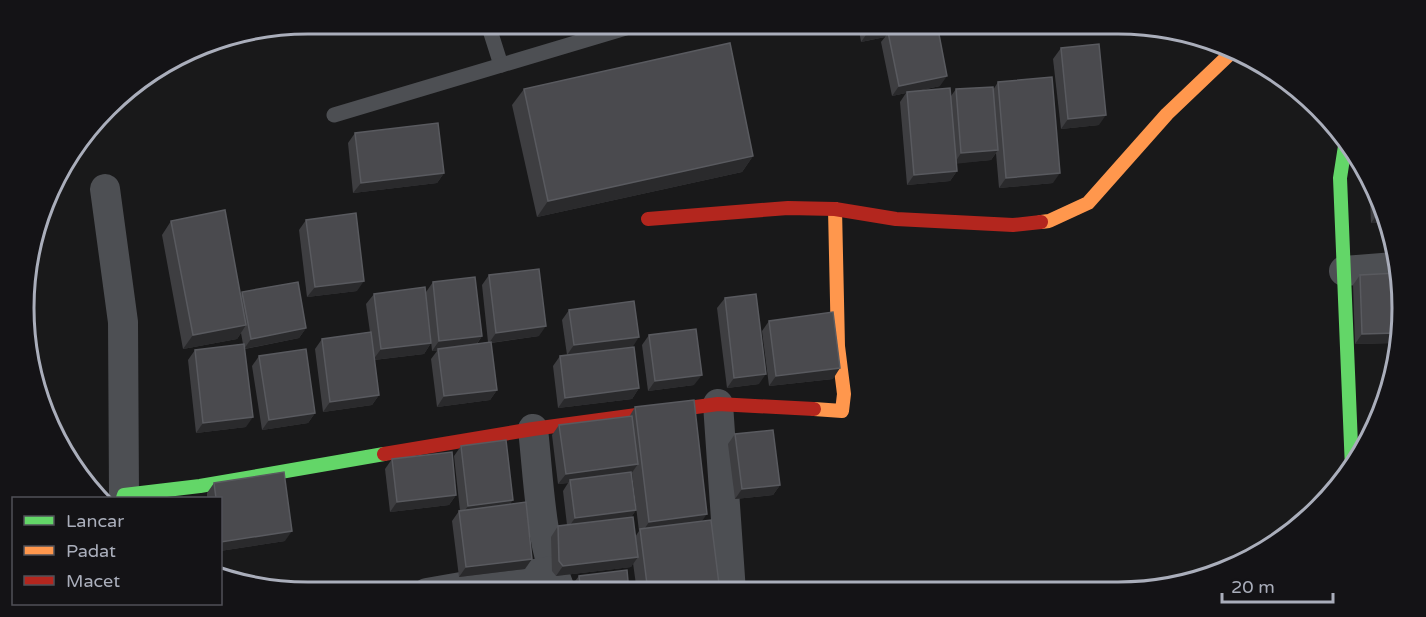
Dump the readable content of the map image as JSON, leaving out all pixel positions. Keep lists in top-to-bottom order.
{
  "legend": ["Lancar", "Padat", "Macet"],
  "scale_bar": "20 m"
}
